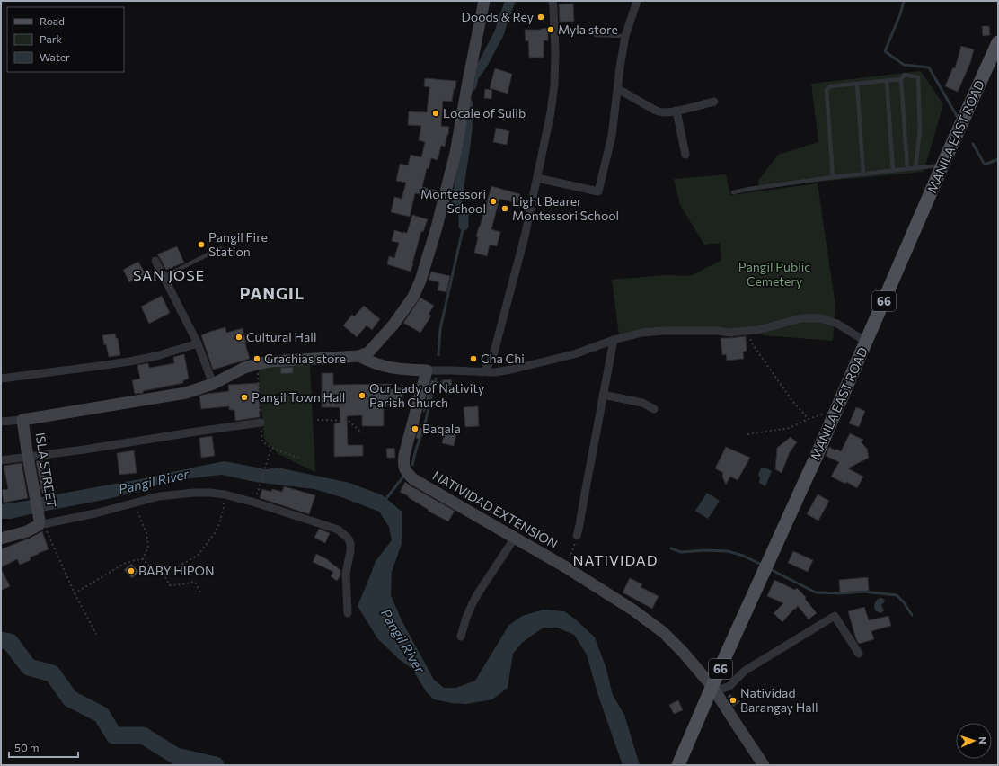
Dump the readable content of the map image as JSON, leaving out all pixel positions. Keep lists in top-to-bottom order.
{
  "streets": {
    "main road": [
      "MANILA EAST ROAD",
      "66",
      "ISLA STREET",
      "NATIVIDAD EXTENSION"
    ]
  },
  "crossings": [
    ["MANILA EAST ROAD", "NATIVIDAD EXTENSION"]
  ],
  "districts": ["SAN JOSE", "PANGIL", "NATIVIDAD"],
  "water": ["Pangil River"],
  "parks": ["Pangil Public Cemetery"],
  "places": [
    "Doods & Rey",
    "Myla store",
    "Locale of Sulib",
    "Montessori School",
    "Light Bearer Montessori School",
    "Pangil Fire Station",
    "Cultural Hall",
    "Grachias store",
    "Cha Chi",
    "Our Lady of Nativity Parish Church",
    "Pangil Town Hall",
    "Baqala",
    "BABY HIPON",
    "Natividad Barangay Hall"
  ],
  "legend": ["Road", "Park", "Water"],
  "scale_bar": "50 m",
  "north": "right"
}
